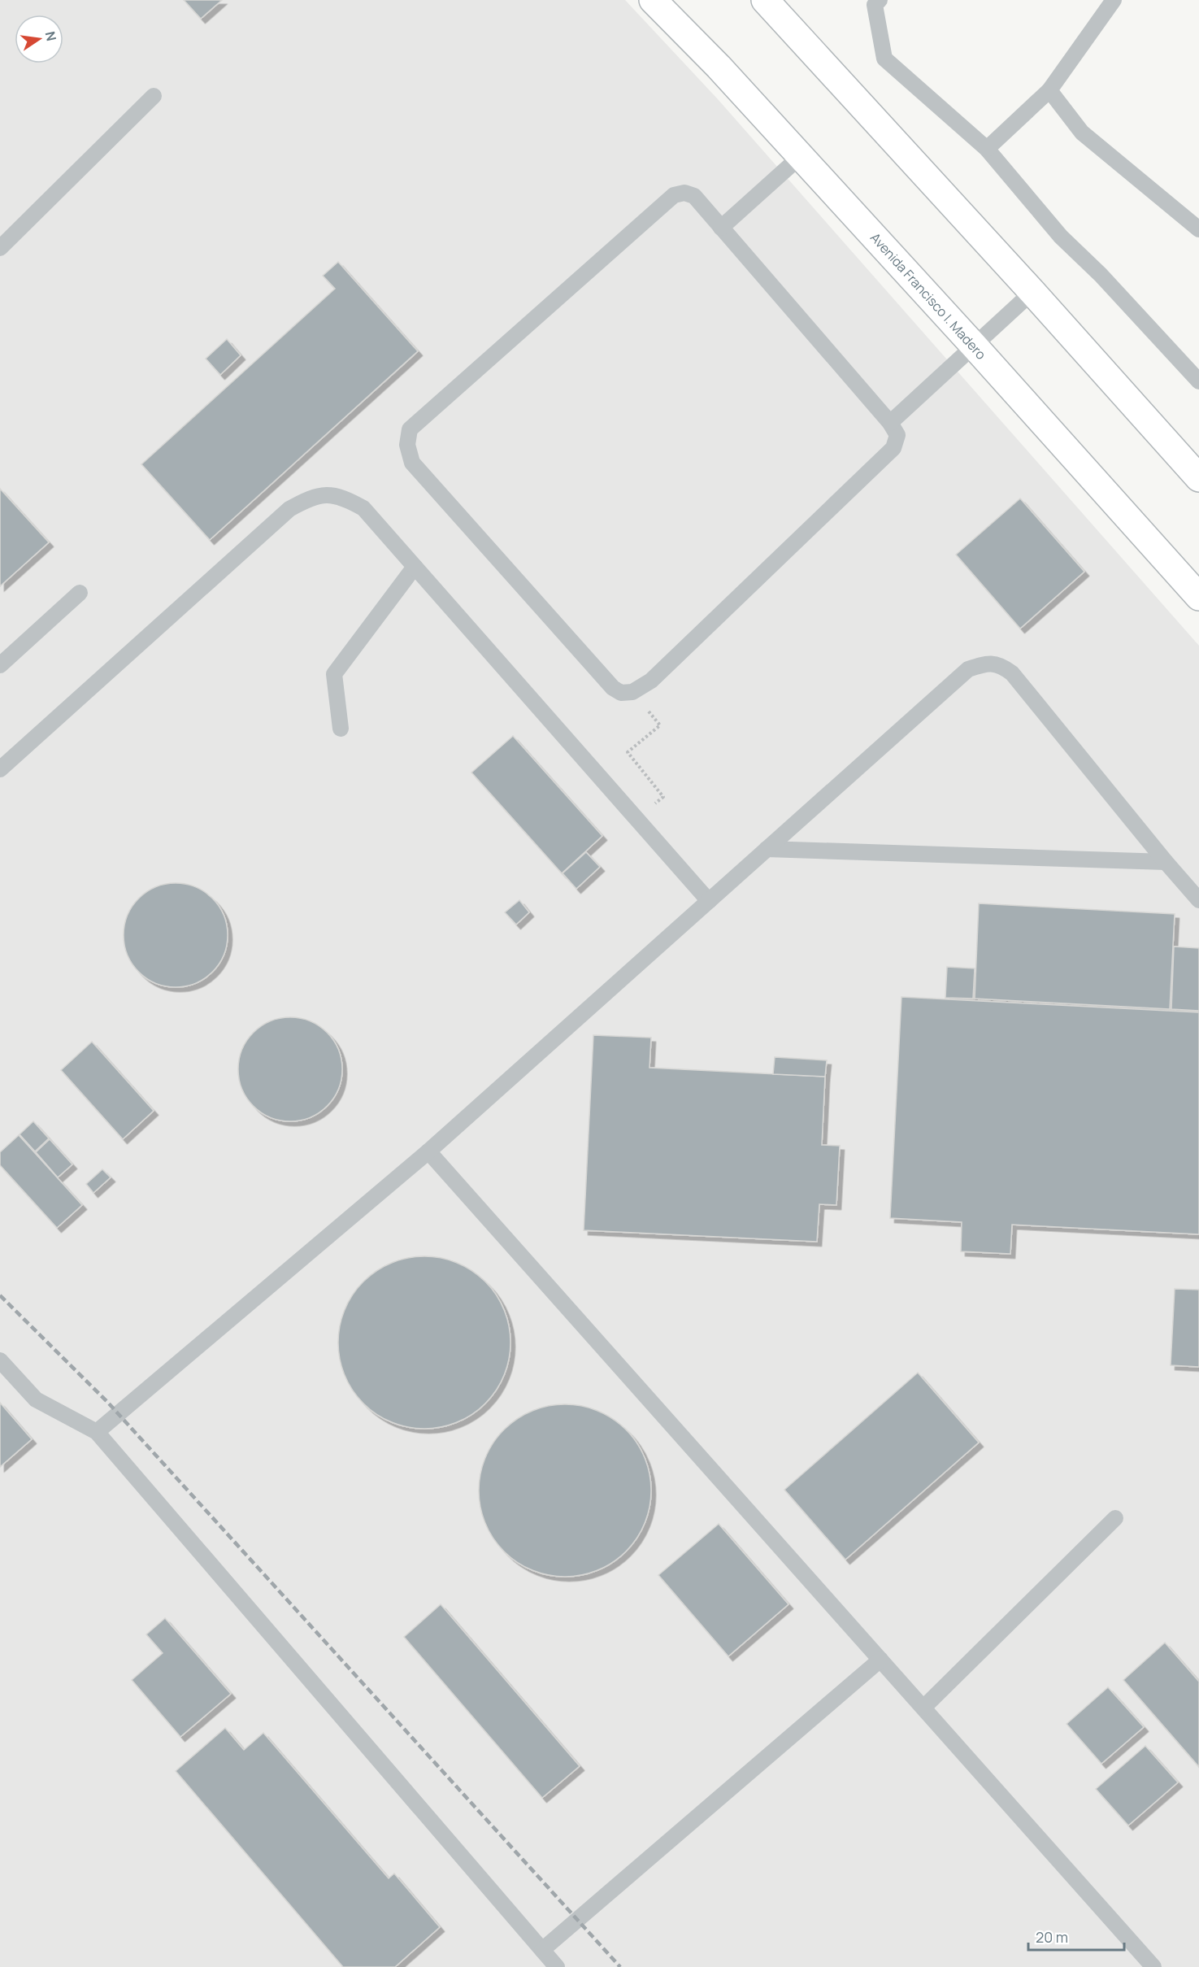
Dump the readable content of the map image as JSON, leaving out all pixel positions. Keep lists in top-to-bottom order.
{
  "streets": {
    "main road": ["Avenida Francisco I. Madero"]
  },
  "scale_bar": "20 m",
  "north": "right"
}
